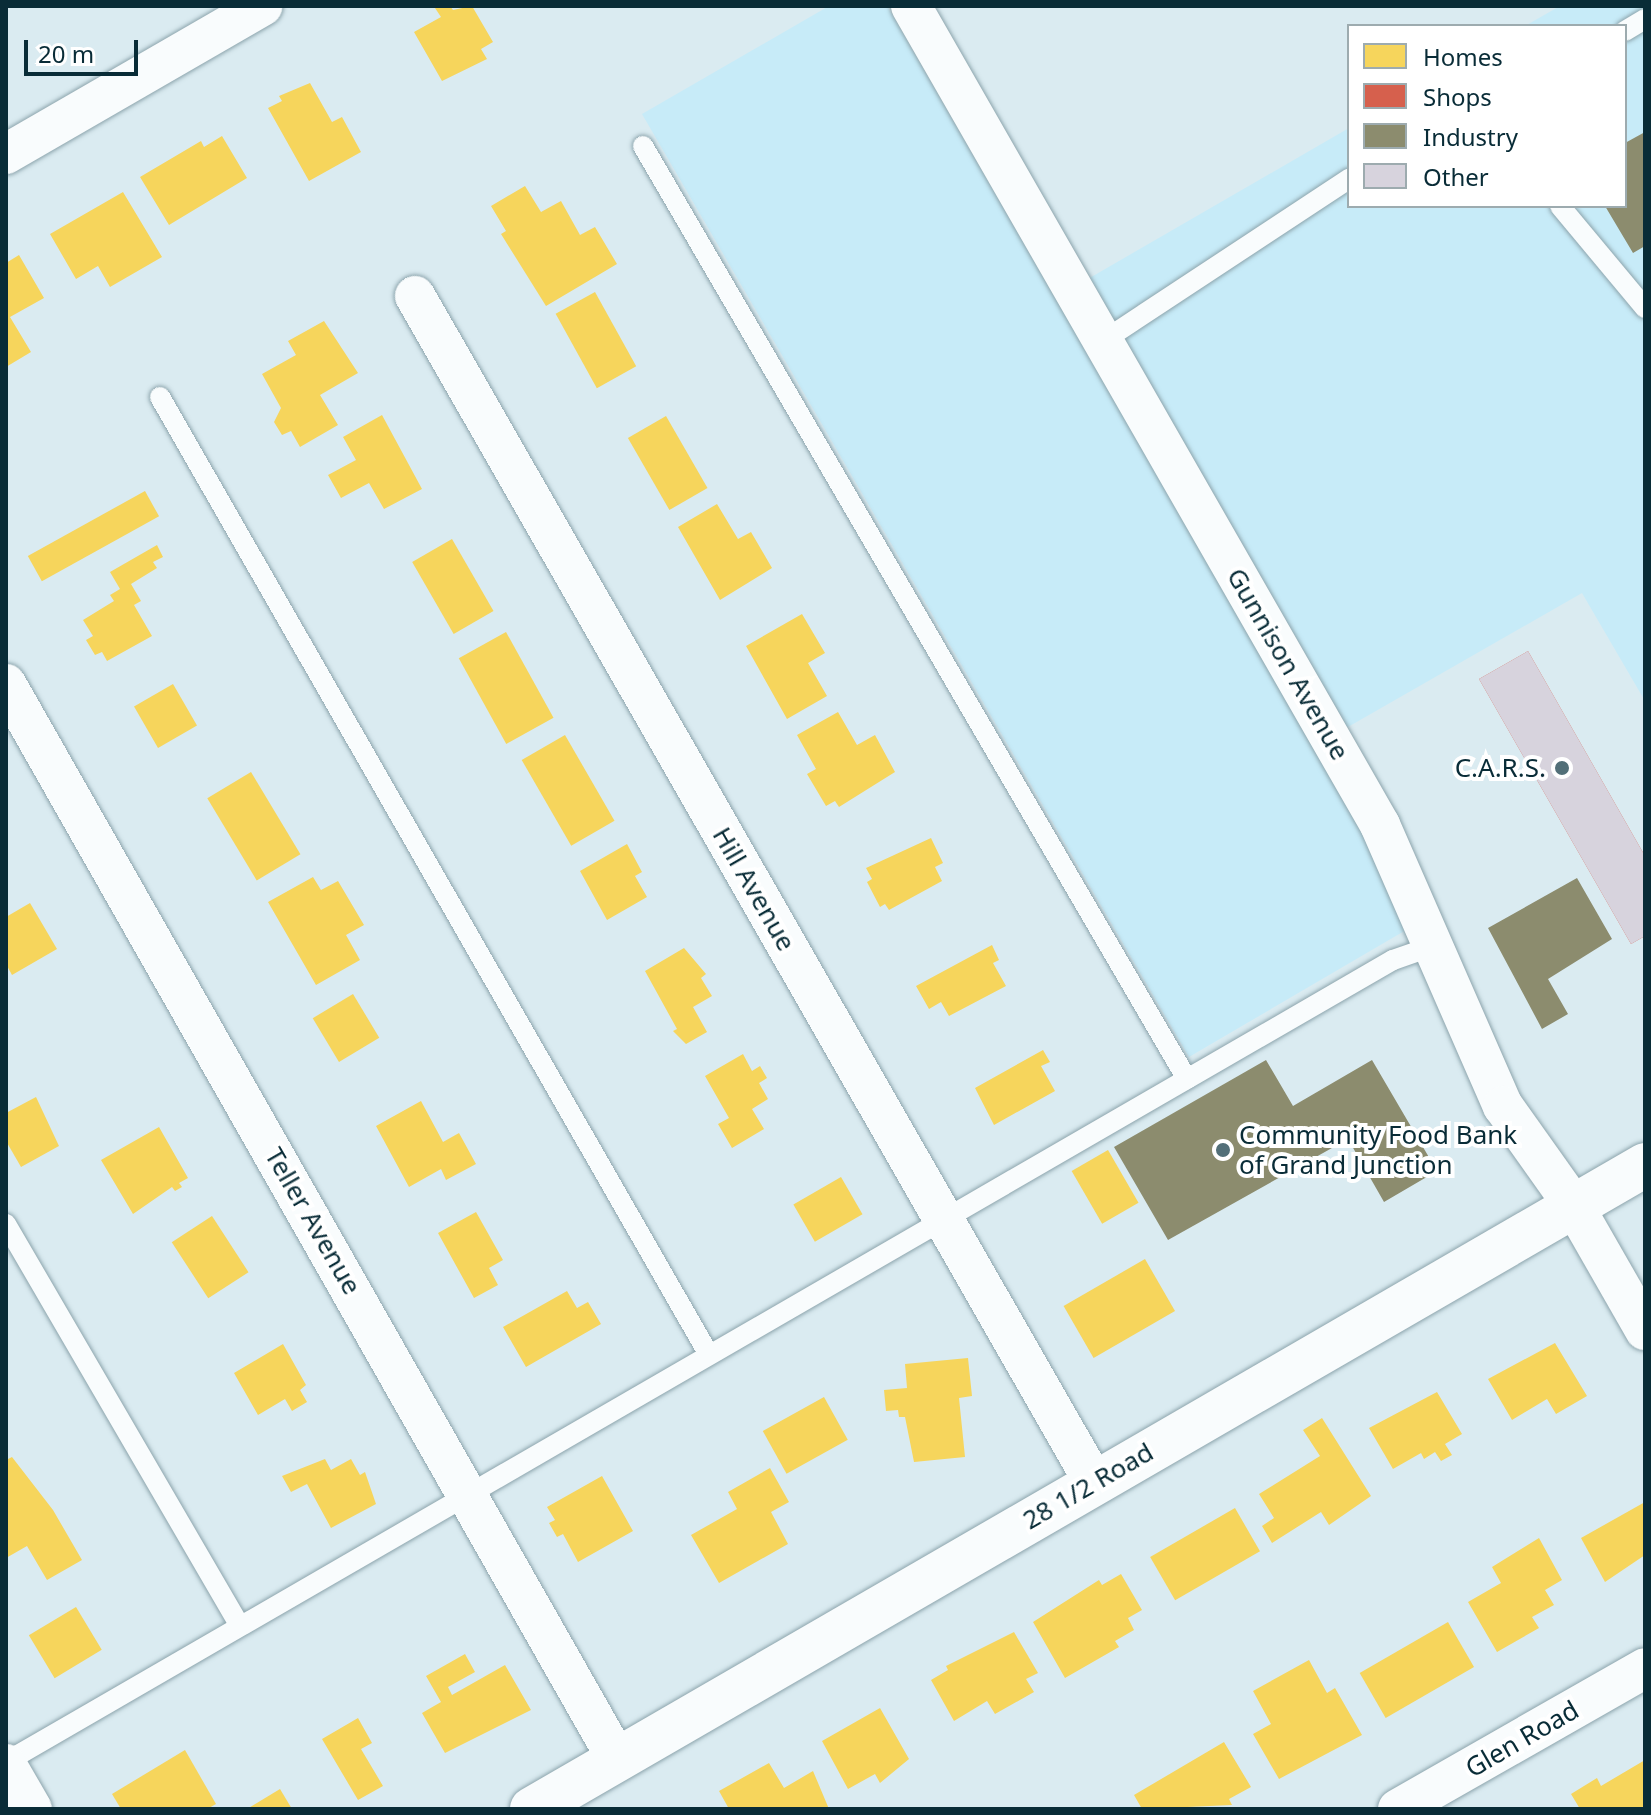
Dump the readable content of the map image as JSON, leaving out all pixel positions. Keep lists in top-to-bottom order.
{
  "streets": {
    "street": [
      "Gunnison Avenue",
      "Hill Avenue",
      "Teller Avenue",
      "28 1/2 Road",
      "Glen Road"
    ]
  },
  "crossings": [
    ["Gunnison Avenue", "28 1/2 Road"],
    ["Hill Avenue", "28 1/2 Road"],
    ["Teller Avenue", "28 1/2 Road"]
  ],
  "places": ["C.A.R.S.", "Community Food Bank of Grand Junction"],
  "legend": [
    "Homes",
    "Shops",
    "Industry",
    "Other"
  ],
  "scale_bar": "20 m"
}
